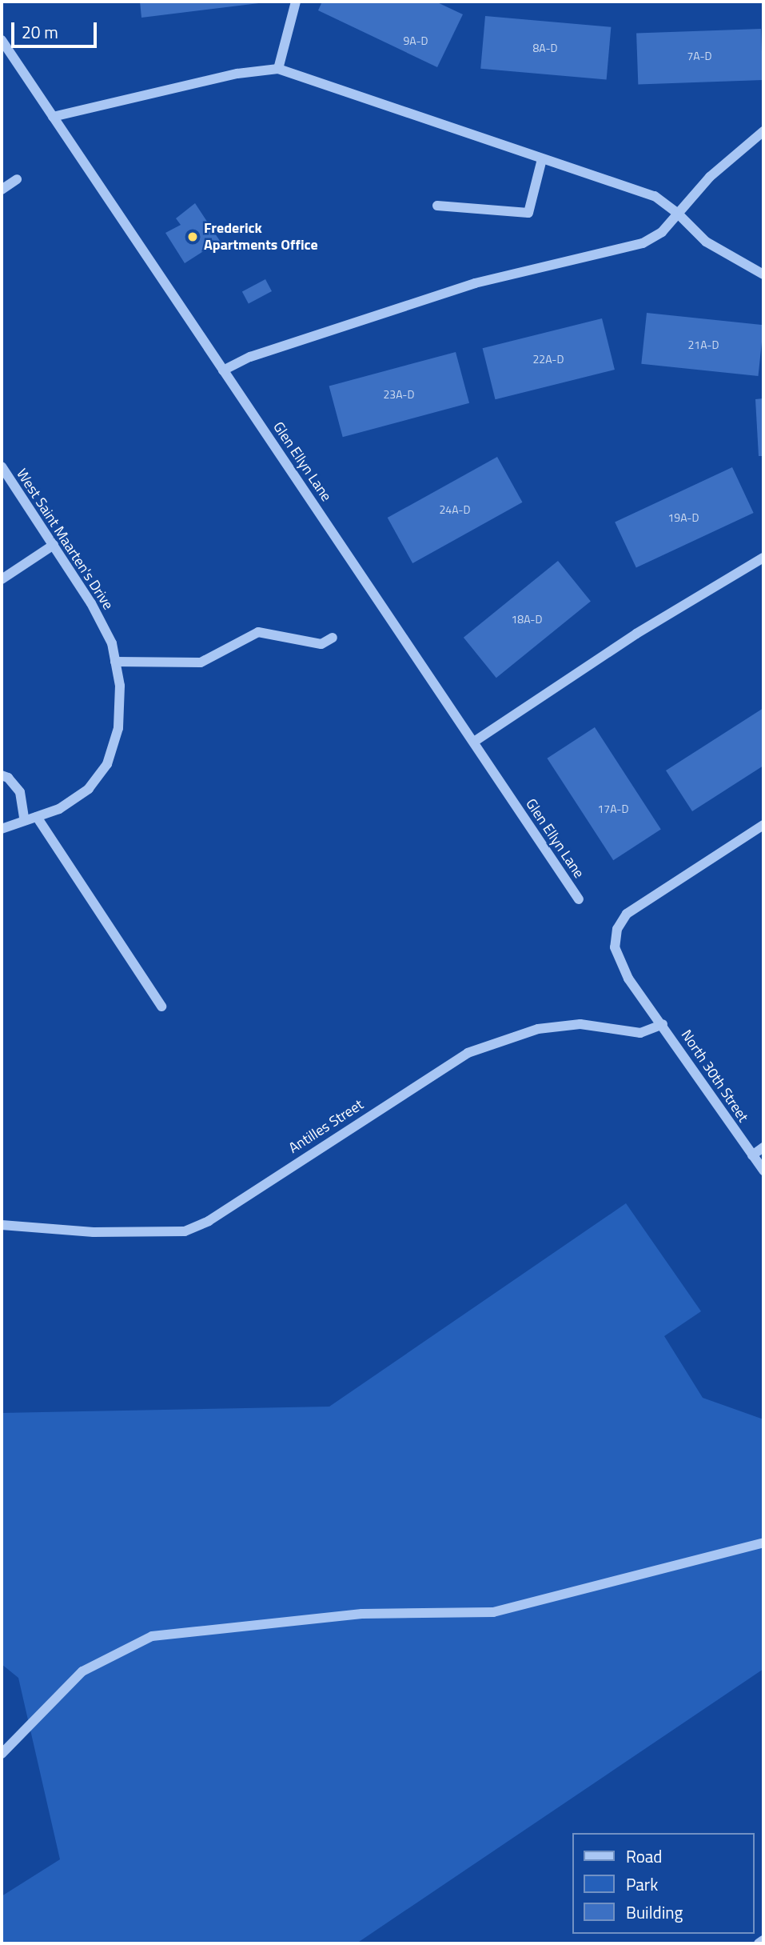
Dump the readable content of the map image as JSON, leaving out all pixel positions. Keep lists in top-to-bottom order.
{
  "streets": {
    "street": [
      "Glen Ellyn Lane",
      "West Saint Maarten's Drive",
      "North 30th Street",
      "Antilles Street"
    ]
  },
  "crossings": [
    ["North 30th Street", "Antilles Street"]
  ],
  "places": ["Frederick Apartments Office"],
  "house_numbers": [
    "9A-D",
    "8A-D",
    "7A-D",
    "21A-D",
    "22A-D",
    "23A-D",
    "24A-D",
    "19A-D",
    "18A-D",
    "17A-D"
  ],
  "legend": ["Road", "Park", "Building"],
  "scale_bar": "20 m"
}
